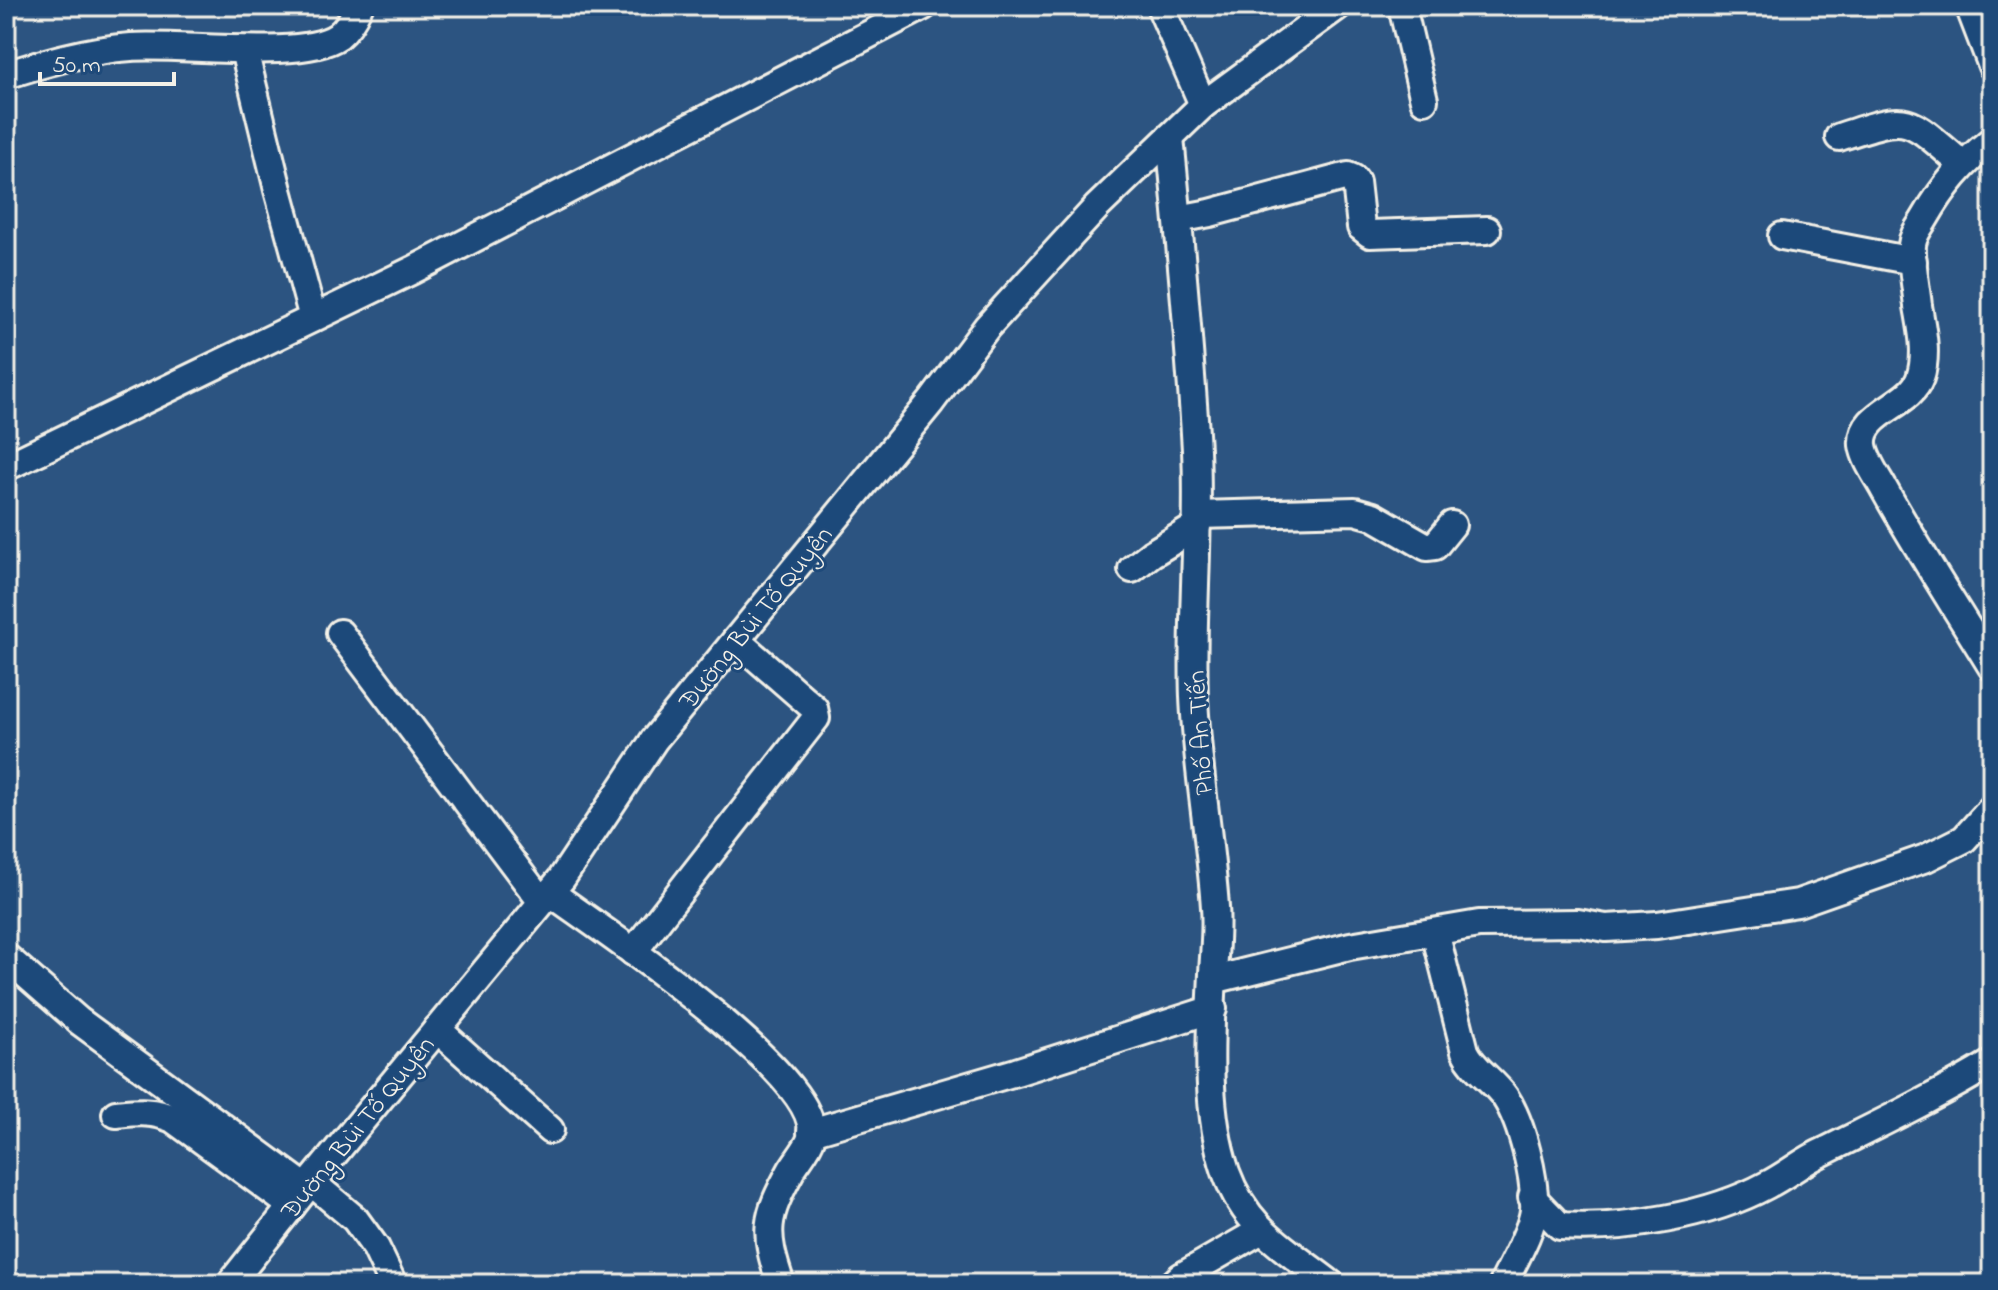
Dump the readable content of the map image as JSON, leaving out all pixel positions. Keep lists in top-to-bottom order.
{
  "streets": {
    "street": ["Đường Bùi Tố Quyên", "Phố An Tiến"]
  },
  "crossings": [
    ["Đường Bùi Tố Quyên", "Phố An Tiến"]
  ],
  "scale_bar": "50 m"
}
